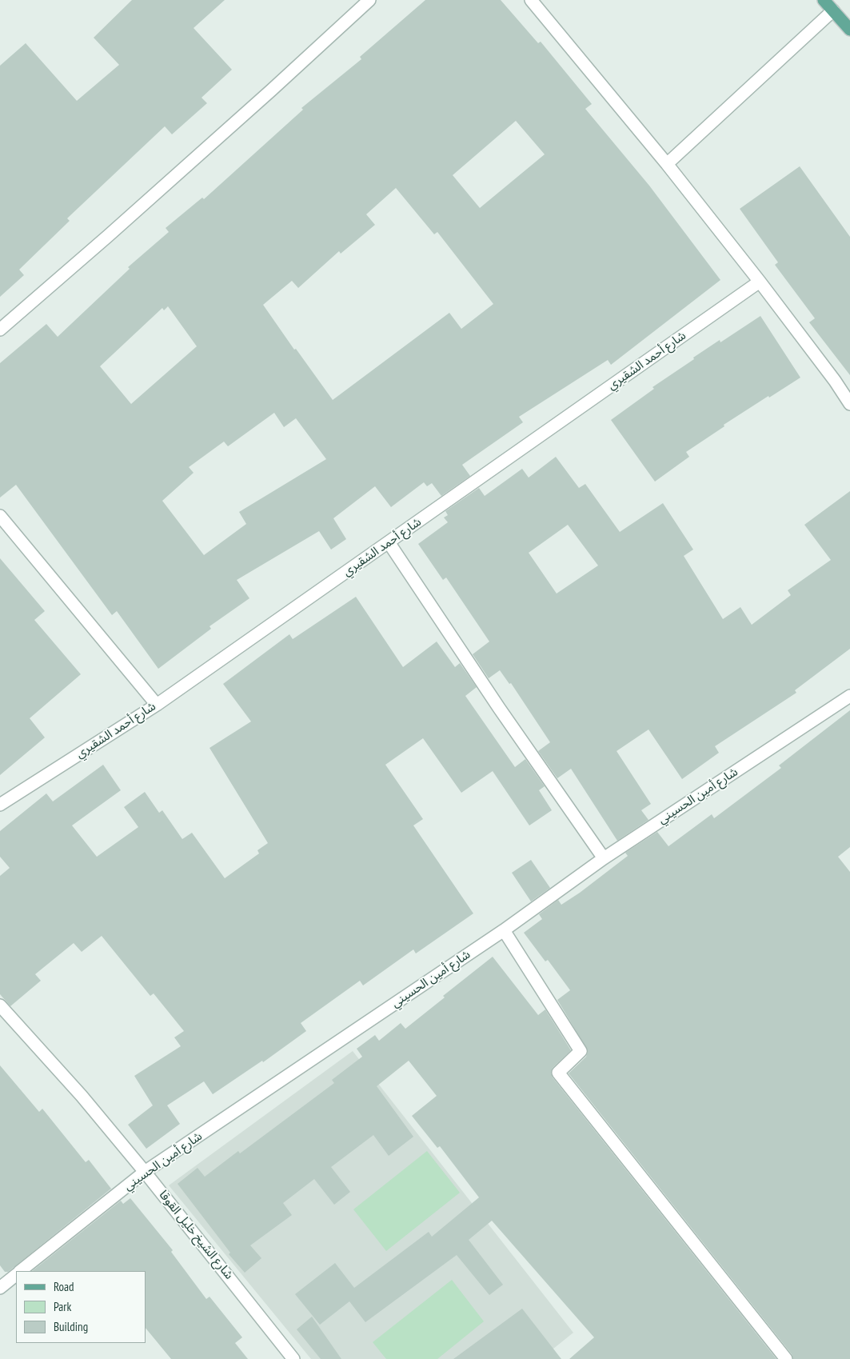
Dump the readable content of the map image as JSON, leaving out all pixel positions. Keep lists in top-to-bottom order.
{
  "streets": {
    "street": ["شارع أحمد الشقيري", "شارع أمين الحسيني", "شارع الشيخ خليل القوقا"]
  },
  "crossings": [
    ["شارع أمين الحسيني", "شارع الشيخ خليل القوقا"]
  ],
  "legend": ["Road", "Park", "Building"]
}
